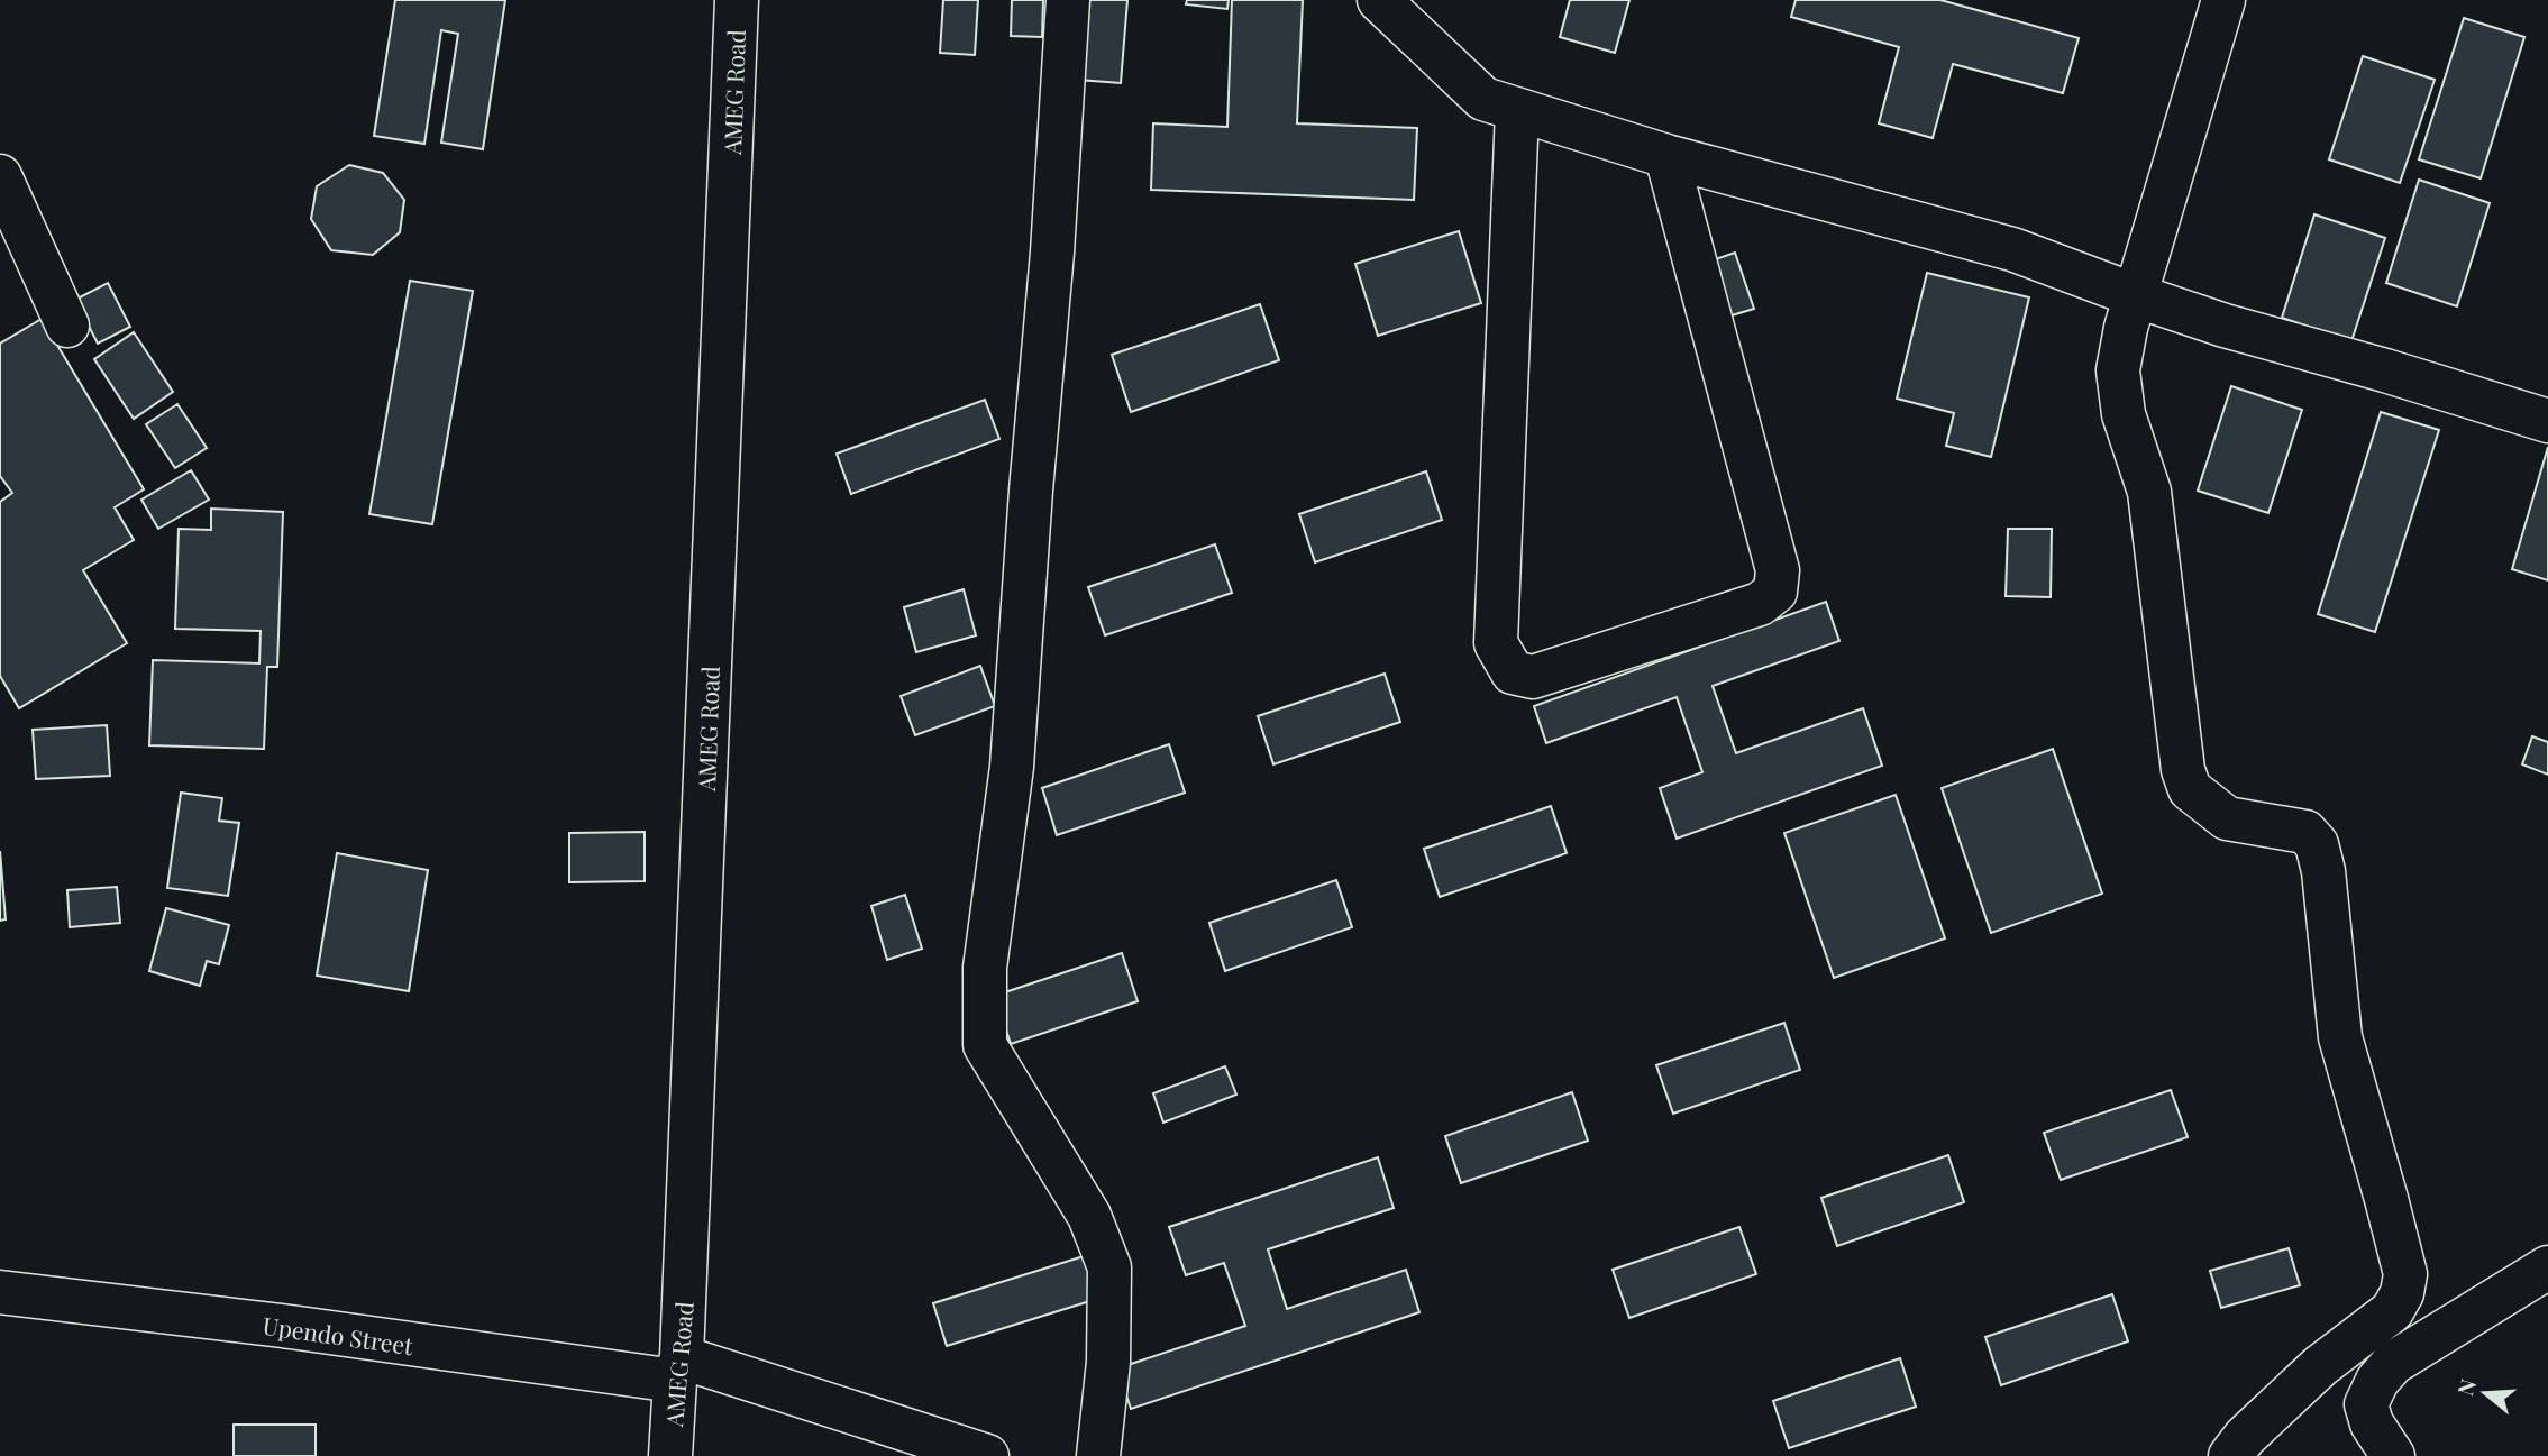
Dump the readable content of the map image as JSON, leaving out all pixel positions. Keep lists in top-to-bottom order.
{
  "streets": {
    "lane": ["AMEG Road", "Upendo Street"]
  },
  "crossings": [
    ["AMEG Road", "Upendo Street"]
  ],
  "north": "left"
}
